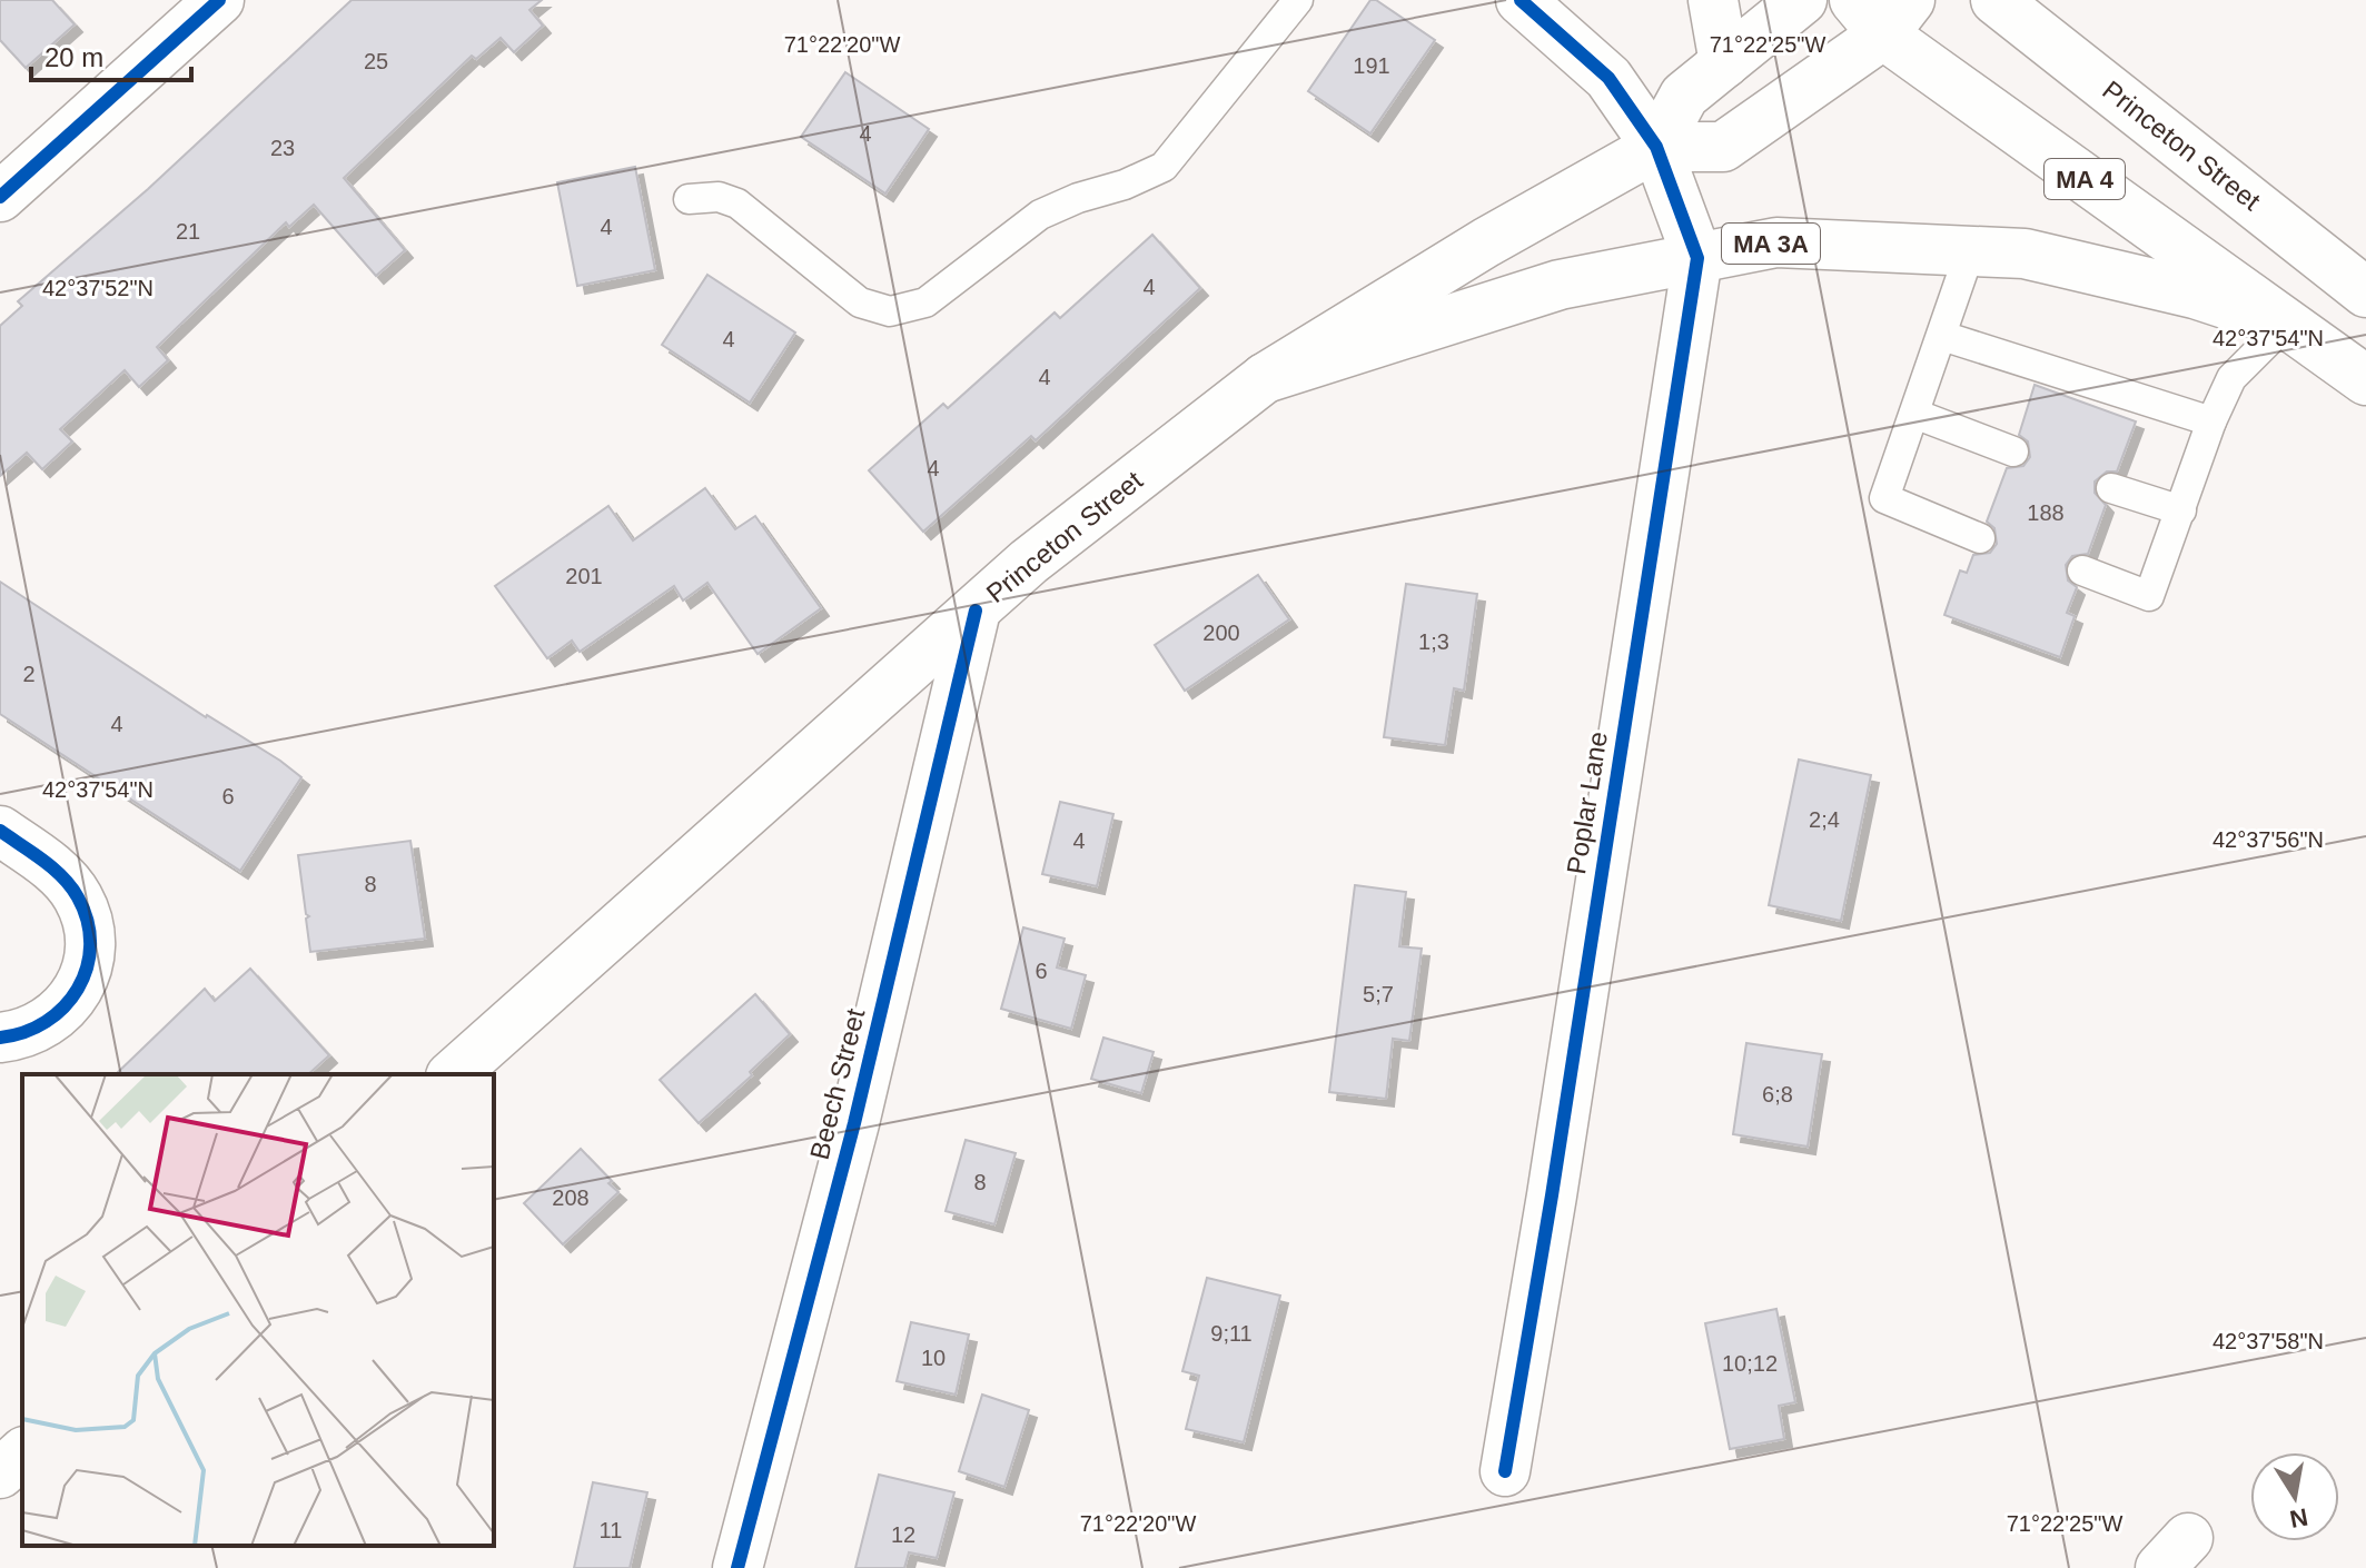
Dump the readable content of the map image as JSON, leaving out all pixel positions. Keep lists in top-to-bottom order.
{
  "streets": {
    "main road": [
      "Princeton Street",
      "MA 4",
      "MA 3A",
      "Poplar Lane",
      "Beech Street"
    ]
  },
  "crossings": [
    ["Princeton Street", "MA 3A"],
    ["Princeton Street", "Poplar Lane"],
    ["Princeton Street", "Beech Street"],
    ["MA 3A", "Poplar Lane"]
  ],
  "house_numbers": [
    "25",
    "191",
    "4",
    "23",
    "4",
    "21",
    "4",
    "4",
    "4",
    "4",
    "188",
    "201",
    "200",
    "1;3",
    "2",
    "4",
    "6",
    "2;4",
    "4",
    "8",
    "6",
    "5;7",
    "6;8",
    "8",
    "208",
    "9;11",
    "10",
    "10;12",
    "11",
    "12"
  ],
  "scale_bar": "20 m",
  "north": "bottom",
  "coordinates": [
    "71°22'20\"W",
    "71°22'25\"W",
    "42°37'52\"N",
    "42°37'54\"N",
    "42°37'56\"N",
    "42°37'58\"N"
  ]
}
